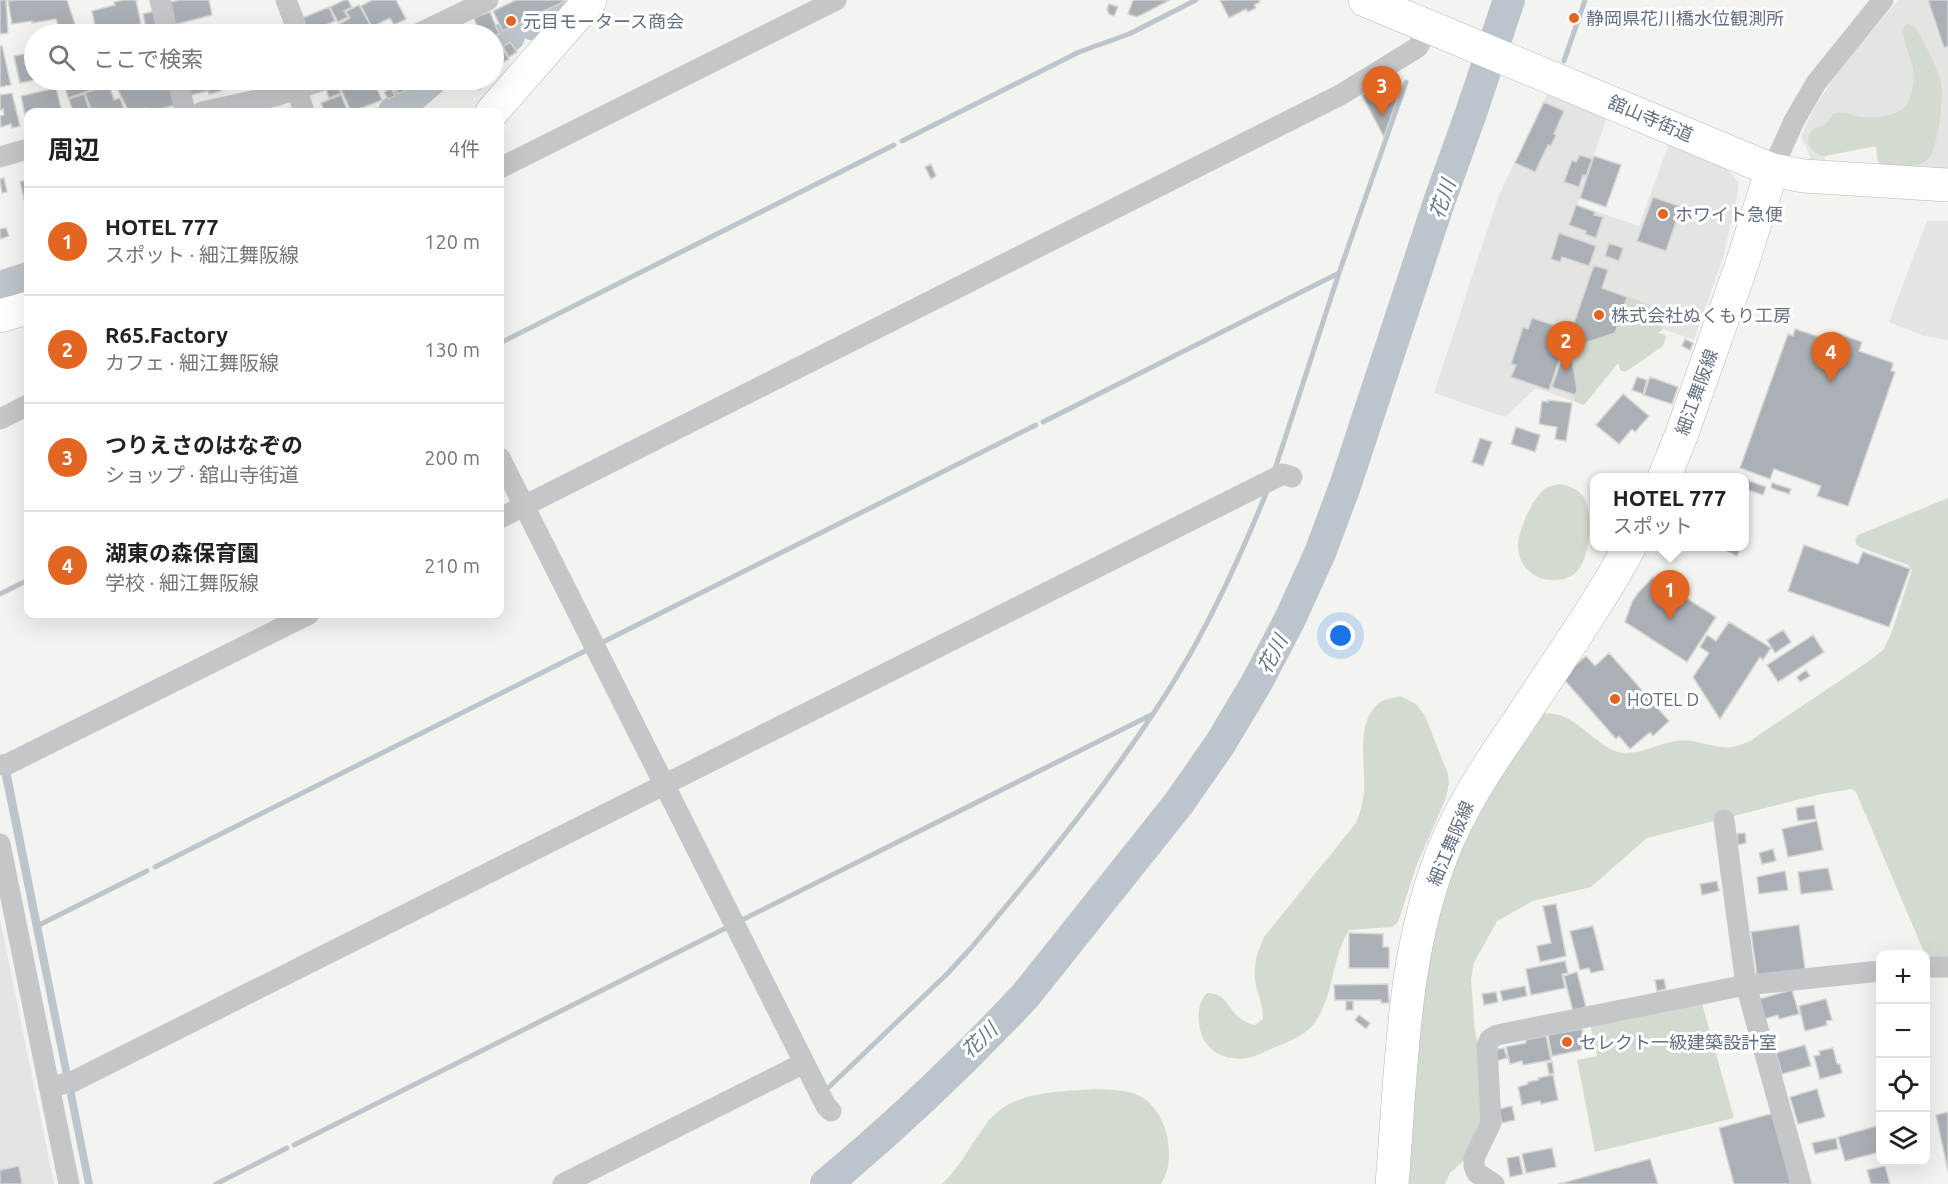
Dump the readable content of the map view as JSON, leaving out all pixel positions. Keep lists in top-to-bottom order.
{
  "streets": {
    "main road": ["舘山寺街道", "細江舞阪線"]
  },
  "crossings": [
    ["舘山寺街道", "細江舞阪線"]
  ],
  "water": ["花川"],
  "places": [
    "静岡県花川橋水位観測所",
    "元目モータース商会",
    "ホワイト急便",
    "株式会社ぬくもり工房",
    "HOTEL D",
    "セレクト一級建築設計室"
  ],
  "page": {
    "search": "ここで検索",
    "pins": [
      "3",
      "2",
      "4",
      "1"
    ],
    "heading": ["周辺", "4件"],
    "list": [
      {
        "mark": "1",
        "name": "HOTEL 777",
        "note": "スポット · 細江舞阪線",
        "value": "120 m"
      },
      {
        "mark": "2",
        "name": "R65.Factory",
        "note": "カフェ · 細江舞阪線",
        "value": "130 m"
      },
      {
        "mark": "3",
        "name": "つりえさのはなぞの",
        "note": "ショップ · 舘山寺街道",
        "value": "200 m"
      },
      {
        "mark": "4",
        "name": "湖東の森保育園",
        "note": "学校 · 細江舞阪線",
        "value": "210 m"
      }
    ],
    "popup": ["HOTEL 777", "スポット"],
    "map_buttons": ["+", "−"]
  }
}
